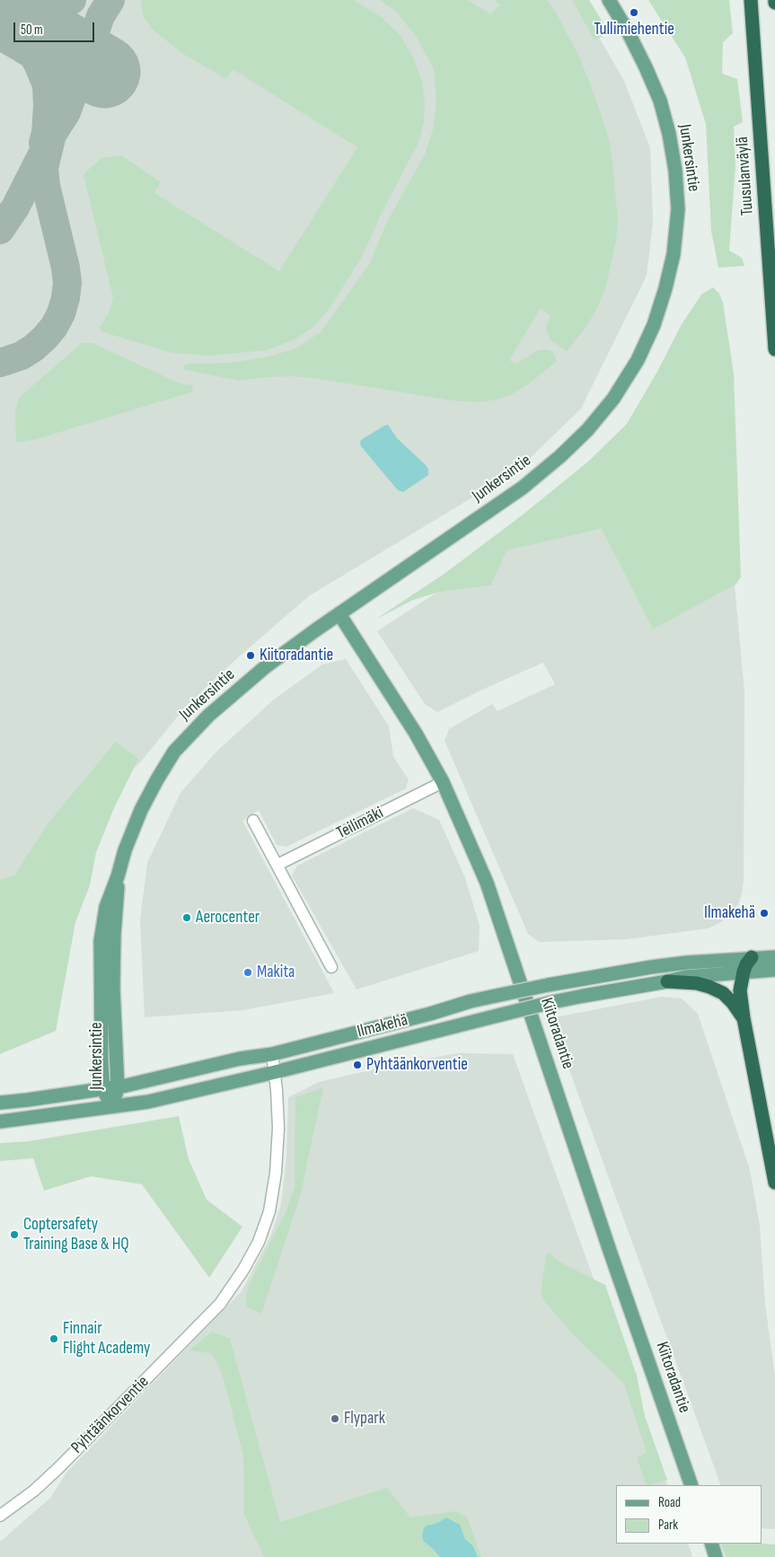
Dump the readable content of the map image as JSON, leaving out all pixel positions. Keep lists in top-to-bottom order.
{
  "streets": {
    "highway": ["Tuusulanväylä"],
    "main road": ["Junkersintie", "Ilmakehä", "Kiitoradantie"],
    "street": ["Teilimäki", "Pyhtäänkorventie"]
  },
  "crossings": [
    ["Junkersintie", "Ilmakehä"],
    ["Junkersintie", "Kiitoradantie"],
    ["Teilimäki", "Kiitoradantie"],
    ["Ilmakehä", "Pyhtäänkorventie"]
  ],
  "places": [
    "Tullimiehentie",
    "Kiitoradantie",
    "Ilmakehä",
    "Aerocenter",
    "Makita",
    "Pyhtäänkorventie",
    "Coptersafety Training Base & HQ",
    "Finnair Flight Academy",
    "Flypark"
  ],
  "legend": ["Road", "Park"],
  "scale_bar": "50 m"
}
